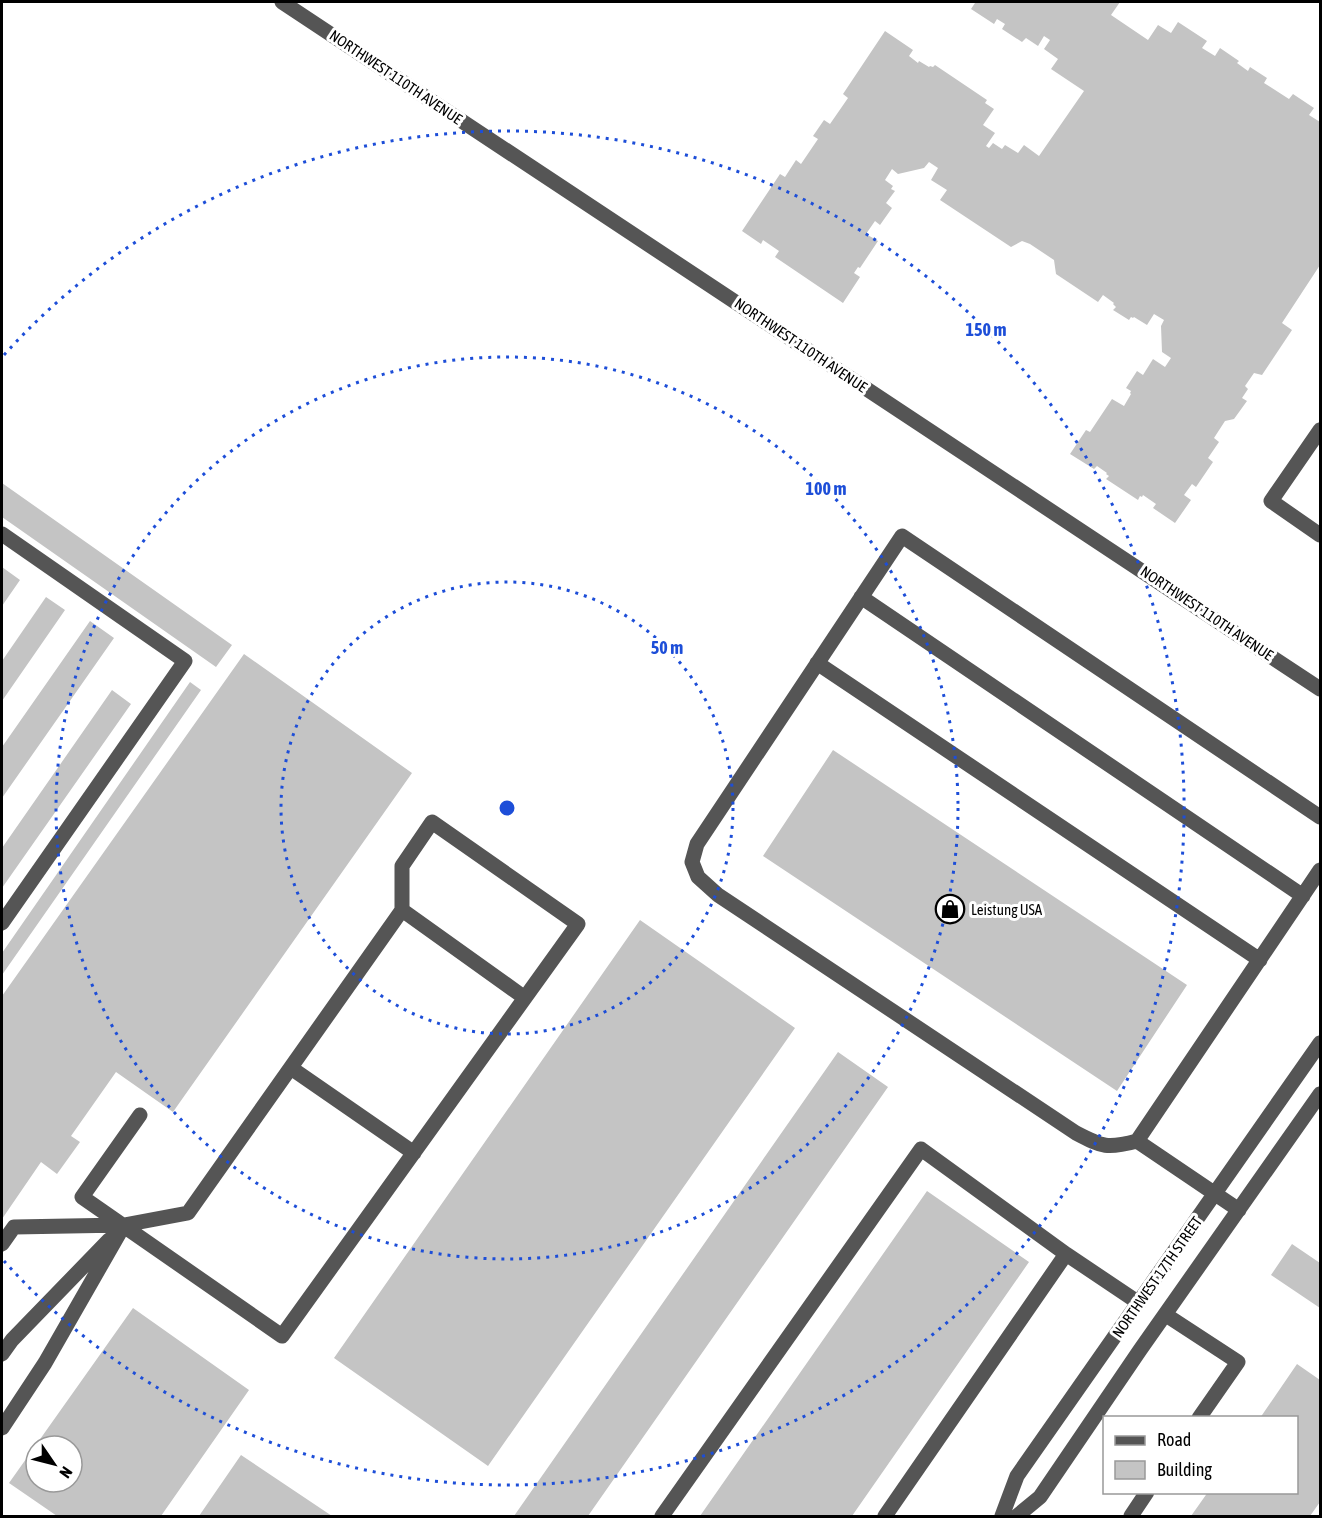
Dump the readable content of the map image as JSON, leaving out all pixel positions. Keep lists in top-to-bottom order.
{
  "streets": {
    "street": ["NORTHWEST 110TH AVENUE", "NORTHWEST 17TH STREET"]
  },
  "places": {
    "shop": ["Leistung USA"]
  },
  "legend": ["Road", "Building"],
  "north": "bottom right",
  "rings": ["150 m", "100 m", "50 m"]
}
